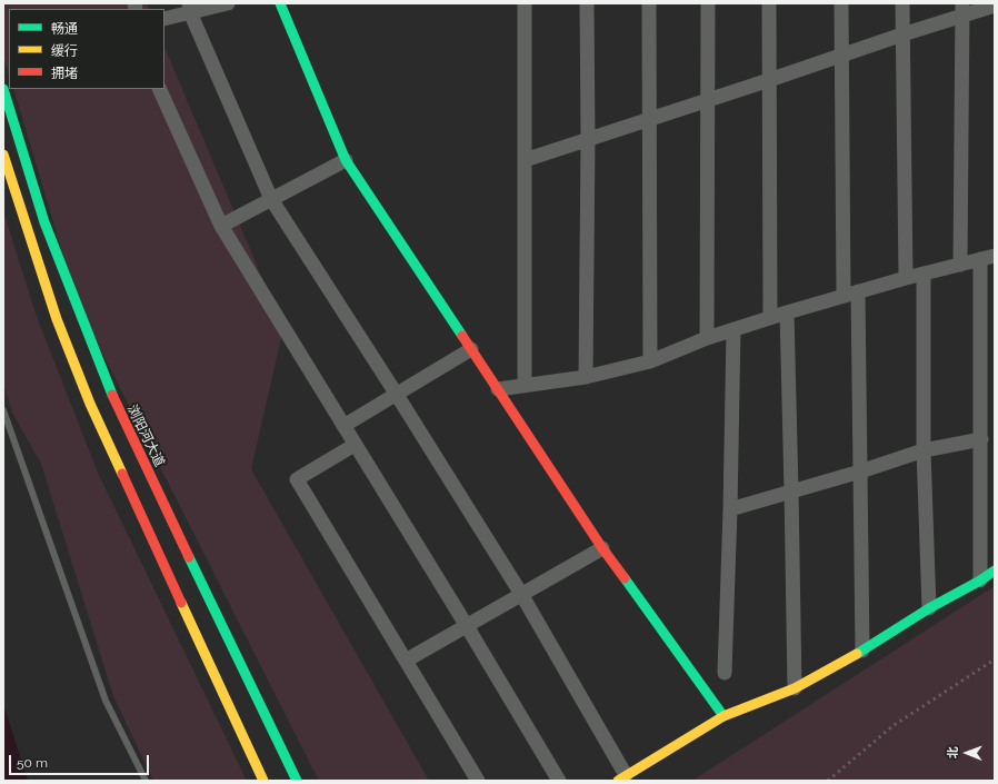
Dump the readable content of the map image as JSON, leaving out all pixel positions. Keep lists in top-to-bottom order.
{
  "streets": {
    "main road": ["浏阳河大道"]
  },
  "legend": ["畅通", "缓行", "拥堵"],
  "scale_bar": "50 m",
  "north": "left"
}
